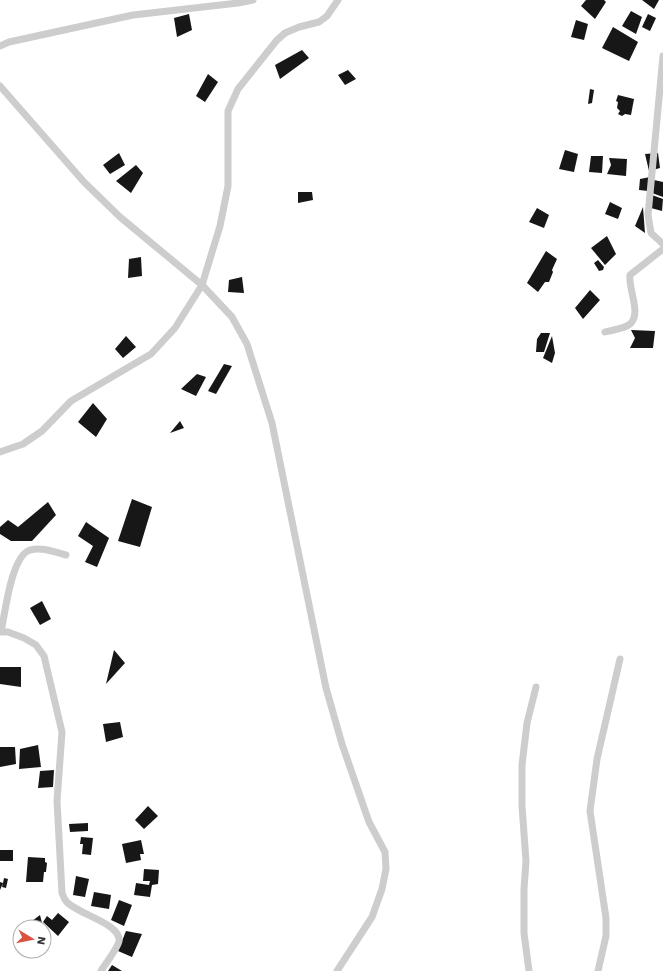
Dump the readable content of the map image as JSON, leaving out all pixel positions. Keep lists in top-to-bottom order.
{
  "north": "right"
}
